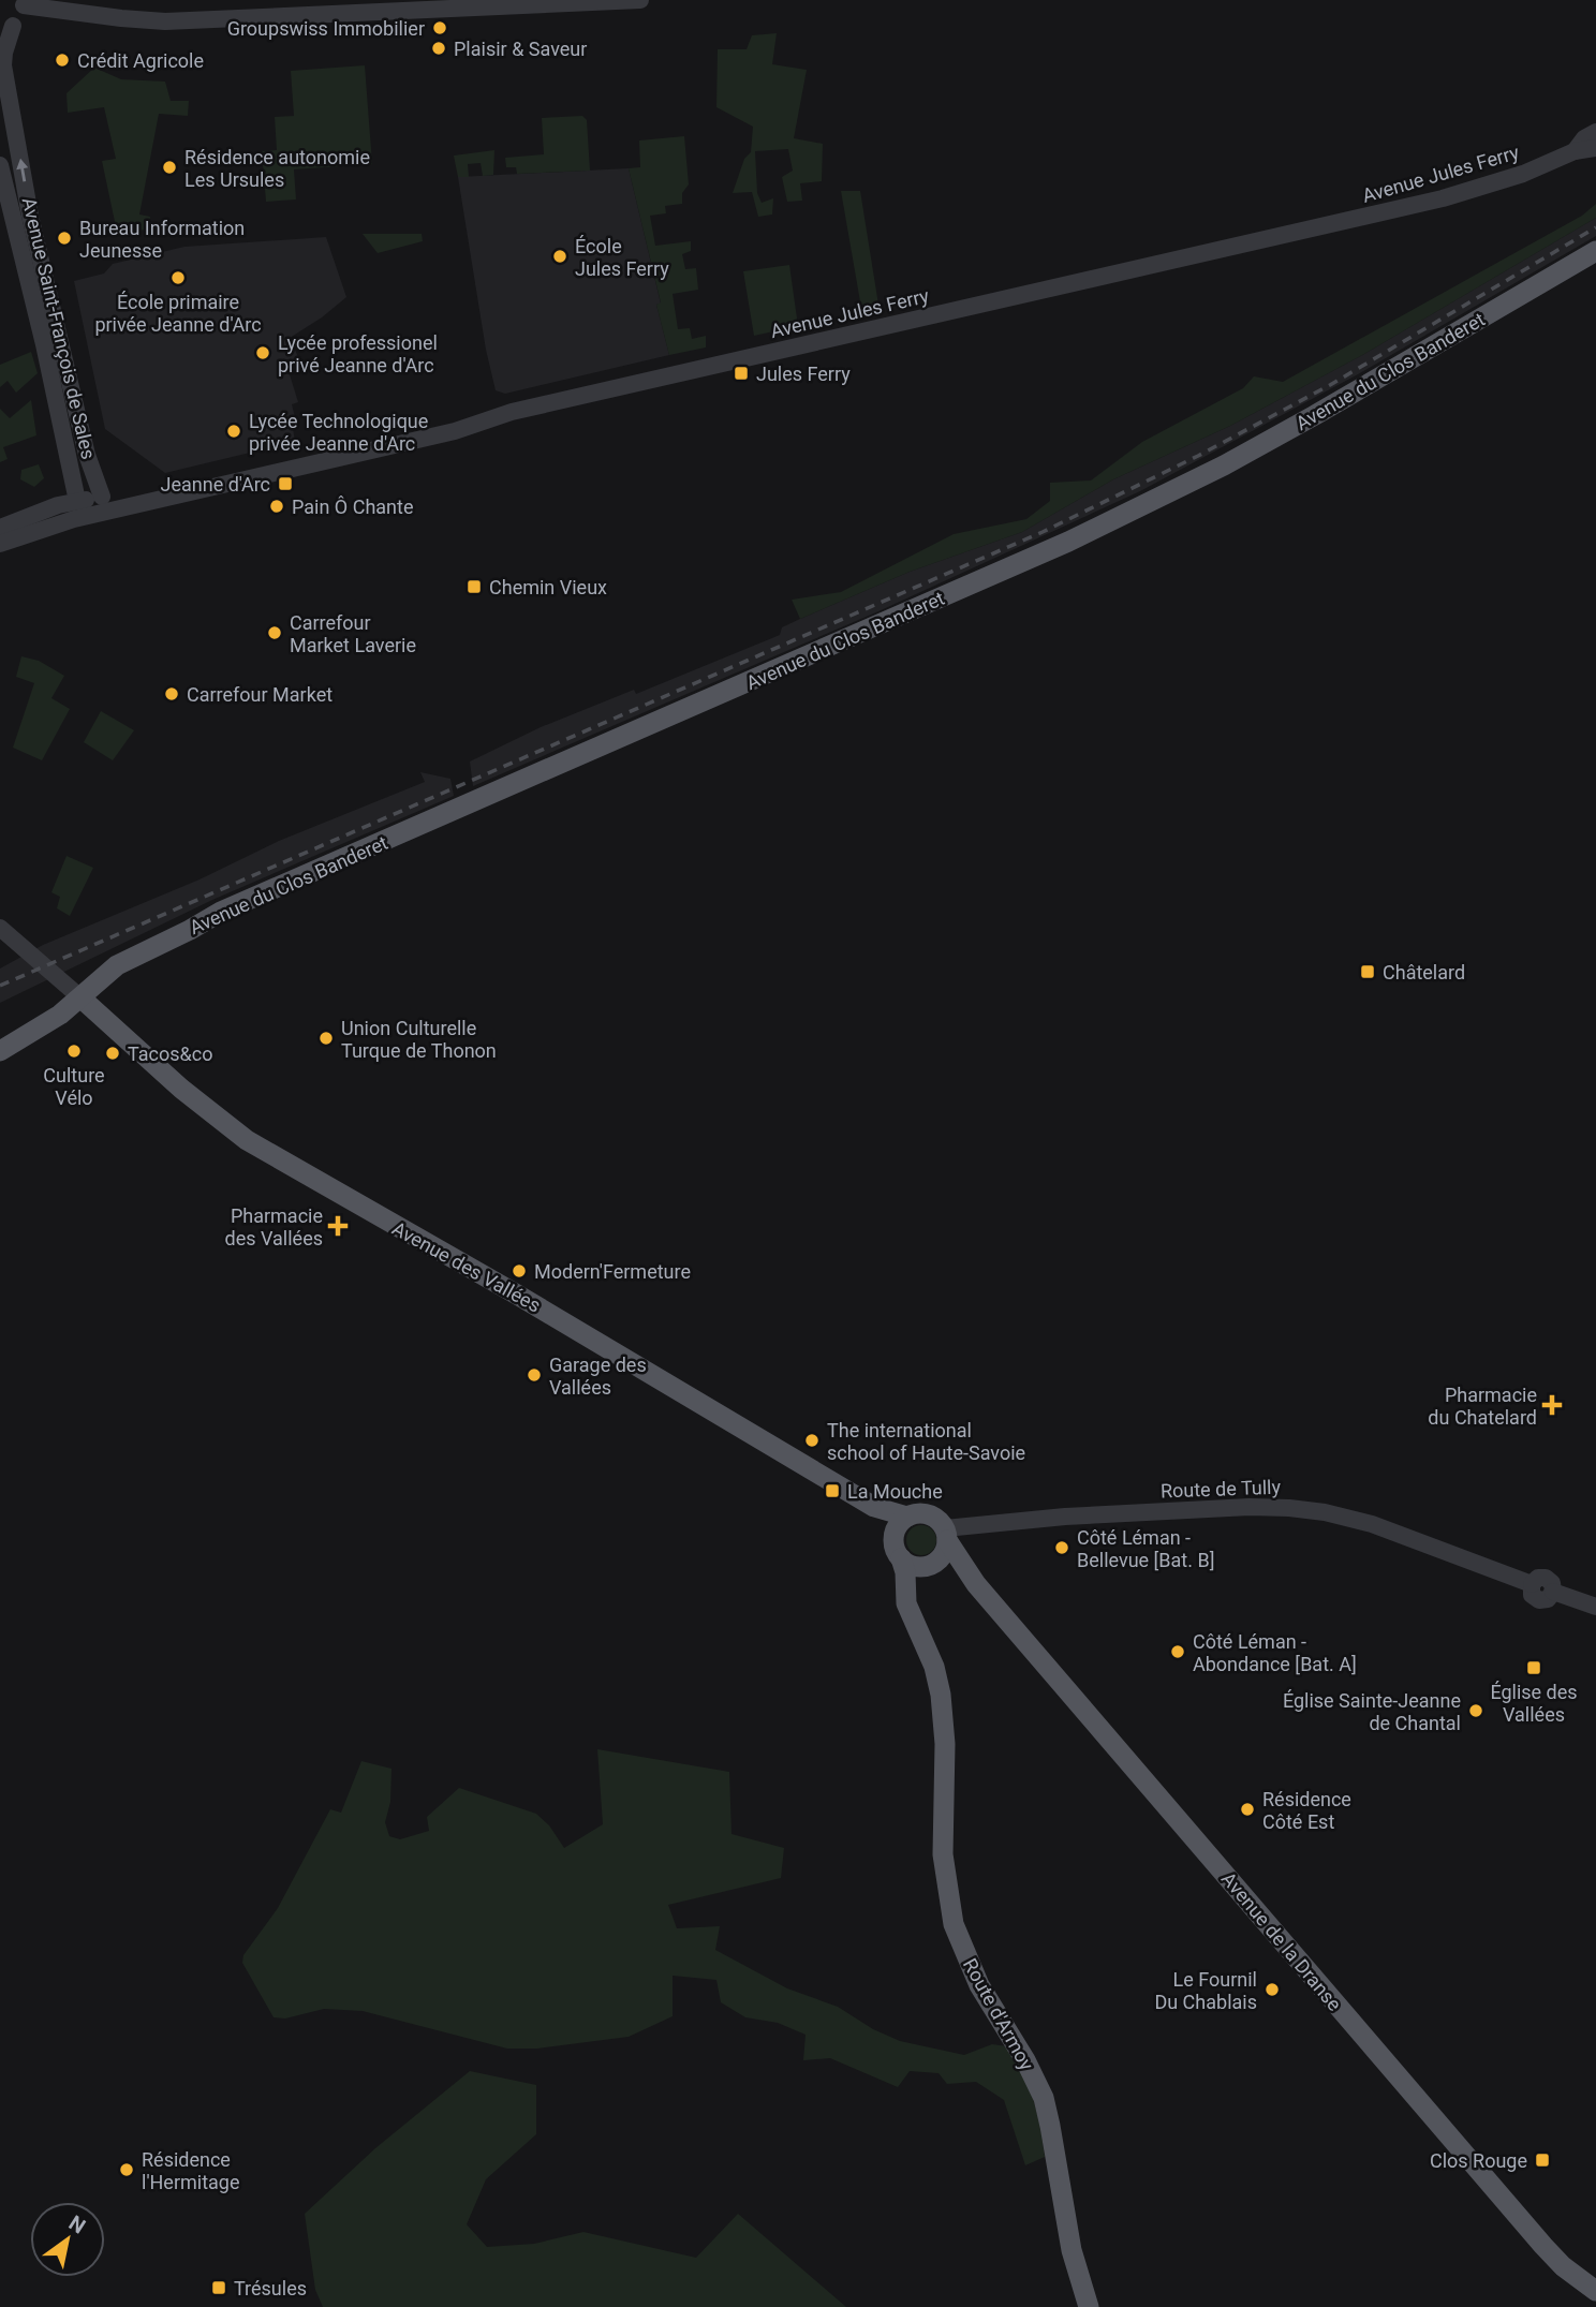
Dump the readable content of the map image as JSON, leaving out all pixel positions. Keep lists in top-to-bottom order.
{
  "streets": {
    "main road": [
      "Avenue du Clos Banderet",
      "Avenue des Vallées",
      "Avenue de la Dranse",
      "Route d'Armoy"
    ],
    "street": ["Avenue Jules Ferry", "Avenue Saint-François de Sales", "Route de Tully"]
  },
  "crossings": [
    ["Avenue du Clos Banderet", "Avenue des Vallées"],
    ["Avenue des Vallées", "Route de Tully"],
    ["Avenue des Vallées", "Avenue de la Dranse"],
    ["Avenue des Vallées", "Route d'Armoy"],
    ["Route de Tully", "Avenue de la Dranse"],
    ["Route de Tully", "Route d'Armoy"],
    ["Avenue de la Dranse", "Route d'Armoy"]
  ],
  "places": {
    "other": [
      "Groupswiss Immobilier",
      "Plaisir & Saveur",
      "Crédit Agricole",
      "Résidence autonomie Les Ursules",
      "Bureau Information Jeunesse",
      "École Jules Ferry",
      "École primaire privée Jeanne d'Arc",
      "Lycée professionel privé Jeanne d'Arc",
      "Lycée Technologique privée Jeanne d'Arc",
      "Pain Ô Chante",
      "Carrefour Market Laverie",
      "Carrefour Market",
      "Union Culturelle Turque de Thonon",
      "Culture Vélo",
      "Tacos&co",
      "Modern'Fermeture",
      "Garage des Vallées",
      "The international school of Haute-Savoie",
      "Côté Léman - Bellevue [Bat. B]",
      "Côté Léman - Abondance [Bat. A]",
      "Église Sainte-Jeanne de Chantal",
      "Résidence Côté Est",
      "Le Fournil Du Chablais",
      "Résidence l'Hermitage"
    ],
    "transit": [
      "Jules Ferry",
      "Jeanne d'Arc",
      "Chemin Vieux",
      "Châtelard",
      "La Mouche",
      "Église des Vallées",
      "Clos Rouge",
      "Trésules"
    ],
    "health": ["Pharmacie des Vallées", "Pharmacie du Chatelard"]
  },
  "north": "top right"
}
